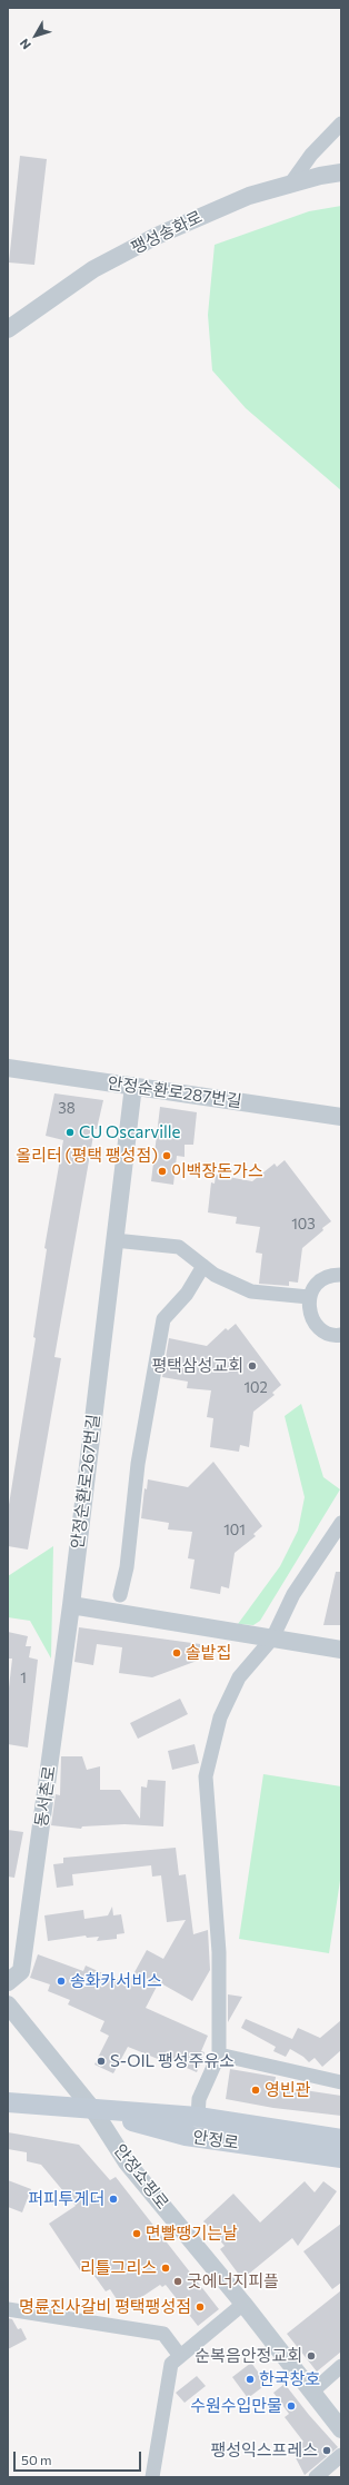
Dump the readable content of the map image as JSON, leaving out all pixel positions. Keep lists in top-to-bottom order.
{
  "streets": {
    "main road": ["안정로"],
    "street": [
      "팽성송화로",
      "안정순환로287번길",
      "안정순환로267번길",
      "동서촌로",
      "안정쇼핑로"
    ]
  },
  "crossings": [
    ["안정순환로287번길", "안정순환로267번길"],
    ["안정순환로267번길", "동서촌로"],
    ["안정로", "안정쇼핑로"]
  ],
  "places": [
    "CU Oscarville",
    "올리터 (평택 팽성점)",
    "이백장돈가스",
    "평택삼성교회",
    "솔밭집",
    "송화카서비스",
    "S-OIL 팽성주유소",
    "영빈관",
    "퍼피투게더",
    "면빨땡기는날",
    "리틀그리스",
    "굿에너지피플",
    "명륜진사갈비 평택팽성점",
    "순복음안정교회",
    "한국창호",
    "수원수입만물",
    "팽성익스프레스"
  ],
  "house_numbers": [
    "38",
    "103",
    "102",
    "101",
    "1"
  ],
  "scale_bar": "50 m",
  "north": "bottom left"
}
